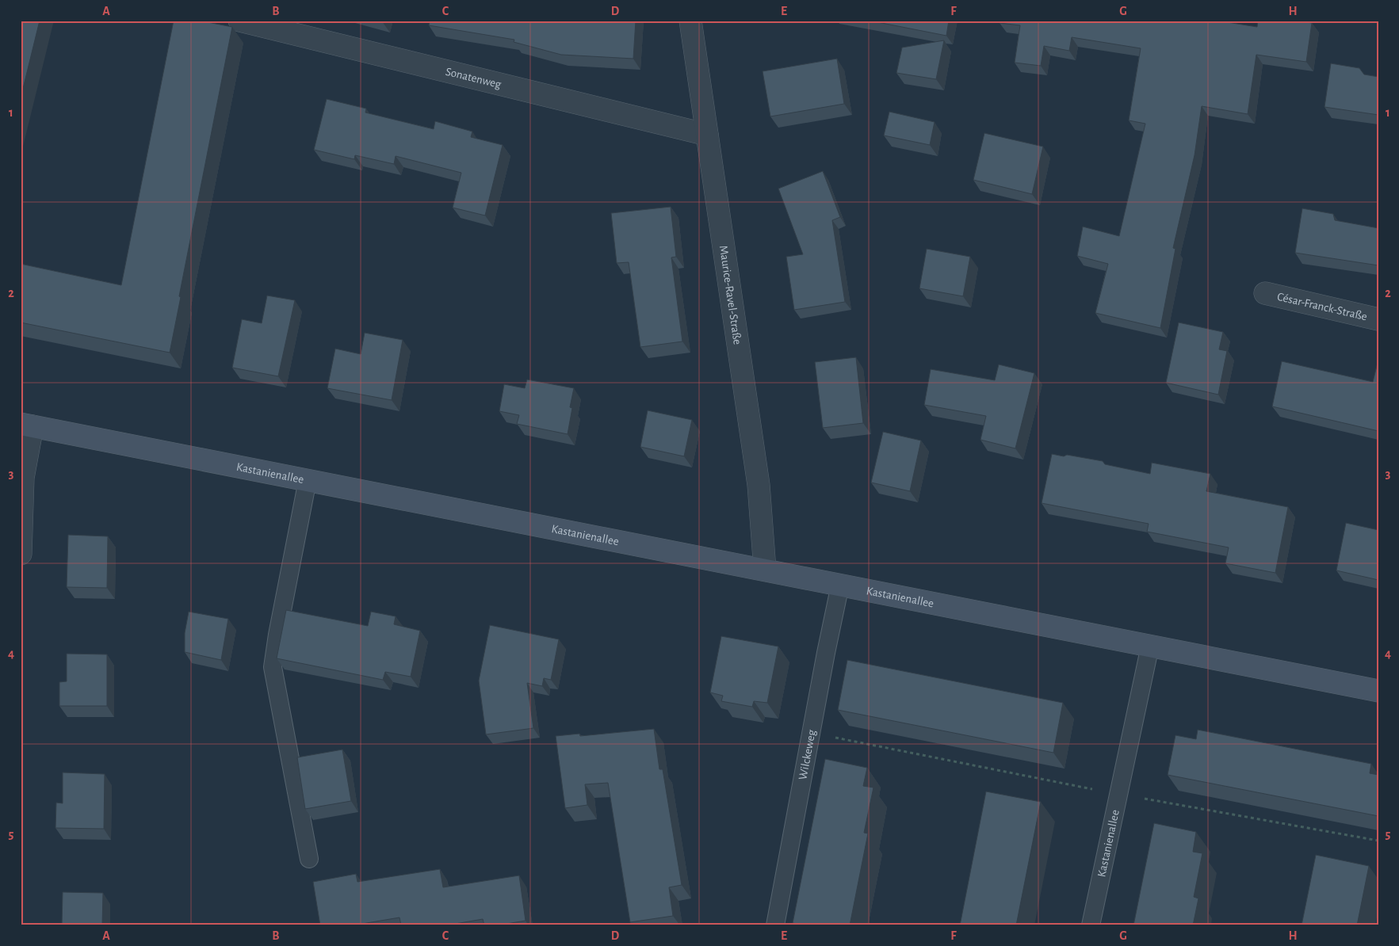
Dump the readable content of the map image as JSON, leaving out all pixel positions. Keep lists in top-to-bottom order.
{
  "streets": {
    "street": [
      "Sonatenweg",
      "Maurice-Ravel-Straße",
      "César-Franck-Straße",
      "Kastanienallee"
    ],
    "lane": ["Wilckeweg"]
  },
  "crossings": [
    ["Sonatenweg", "Maurice-Ravel-Straße"],
    ["Maurice-Ravel-Straße", "Kastanienallee"],
    ["Kastanienallee", "Wilckeweg"]
  ],
  "grid": {
    "columns": [
      "A",
      "B",
      "C",
      "D",
      "E",
      "F",
      "G",
      "H"
    ],
    "rows": [
      "1",
      "2",
      "3",
      "4",
      "5"
    ]
  }
}
